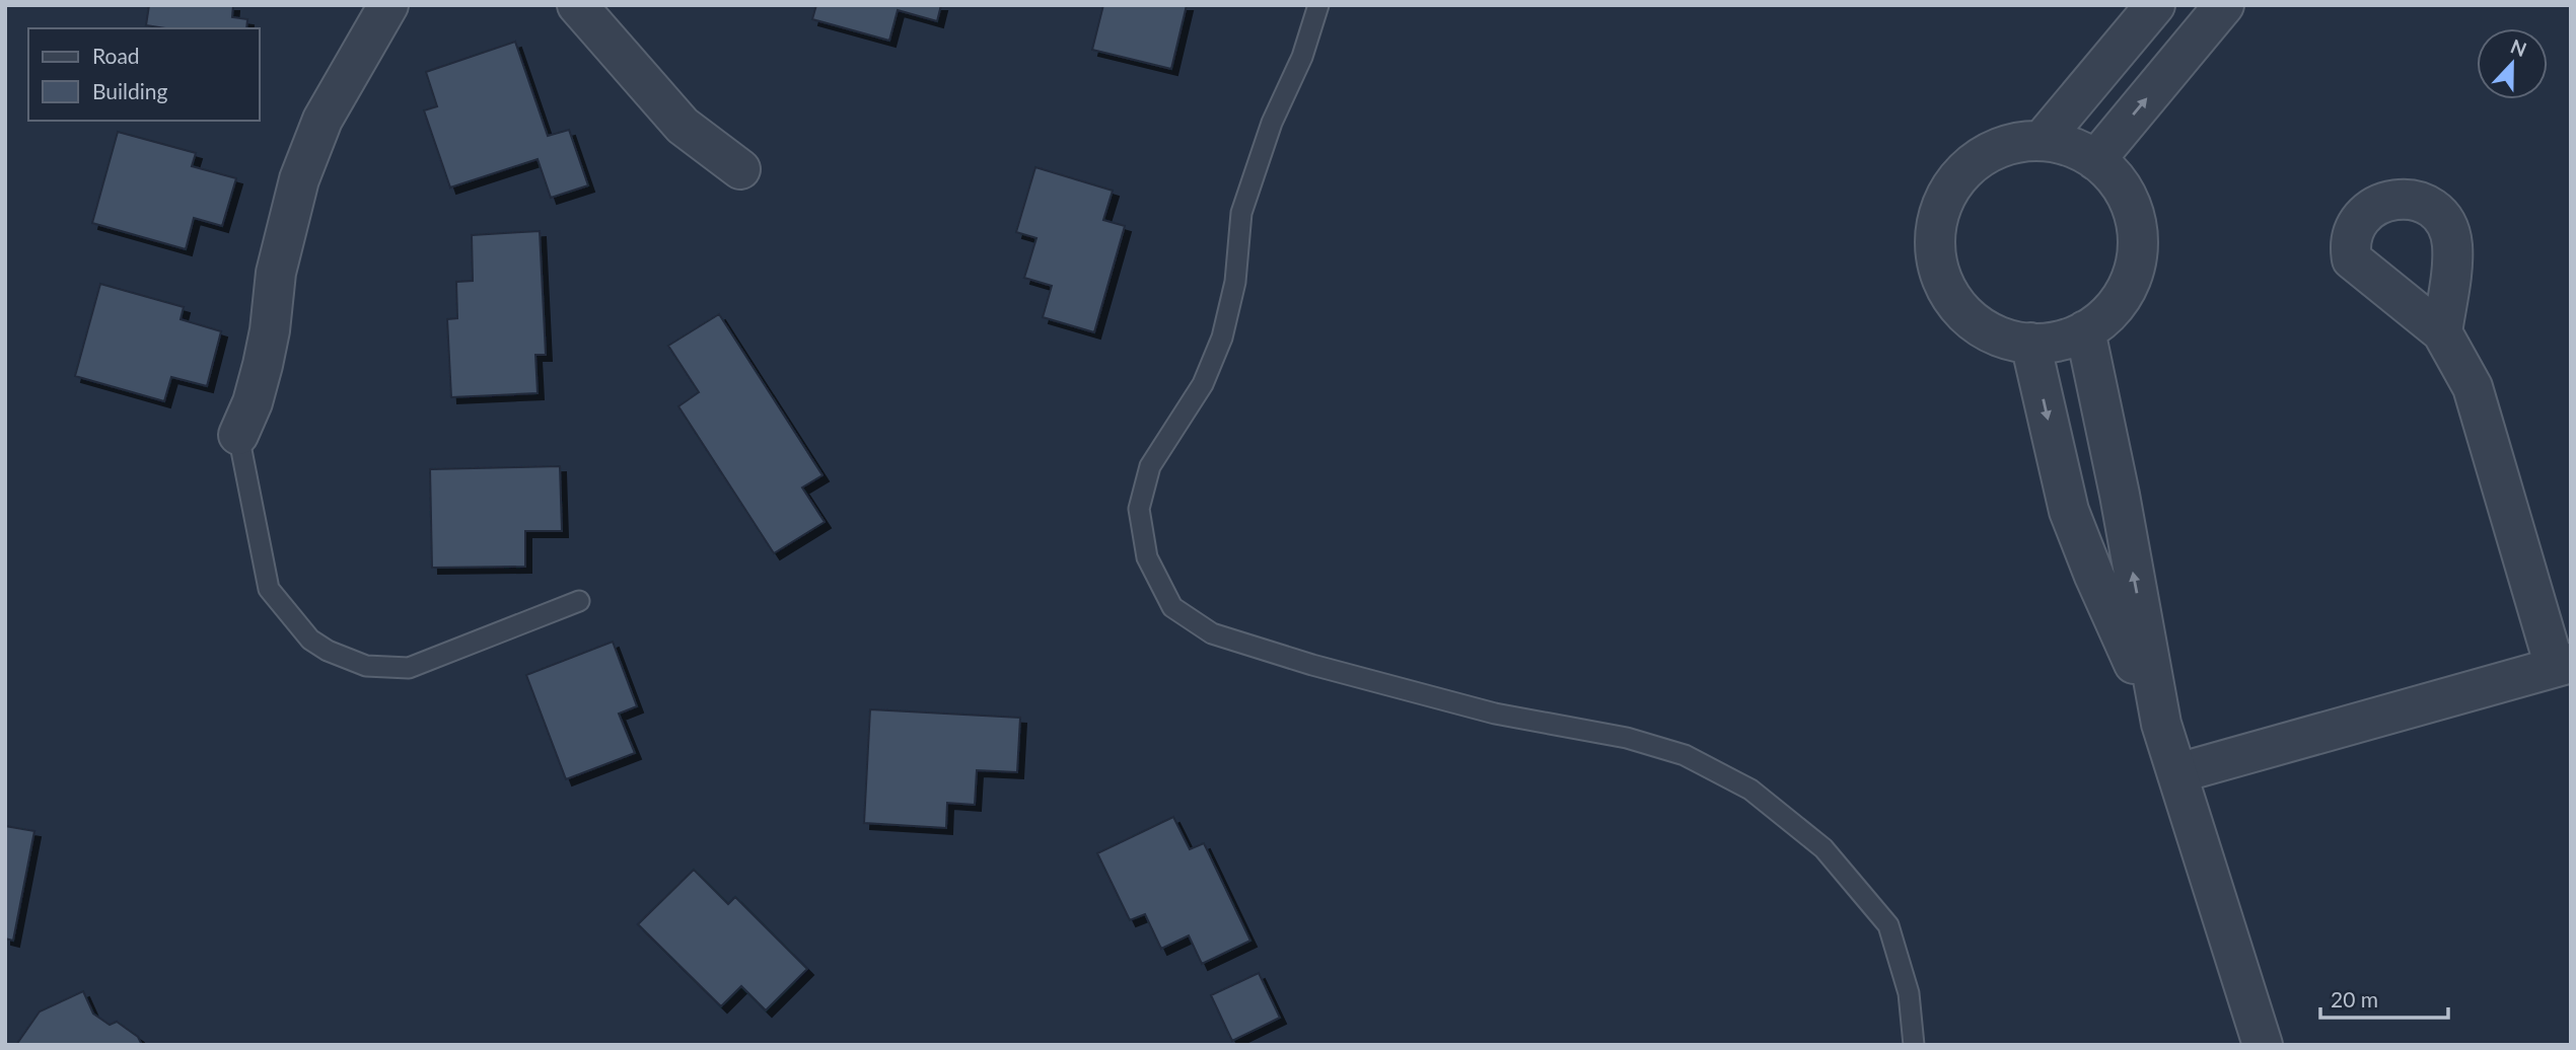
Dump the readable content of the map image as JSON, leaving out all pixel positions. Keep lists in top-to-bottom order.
{
  "legend": ["Road", "Building"],
  "scale_bar": "20 m",
  "north": "top"
}
